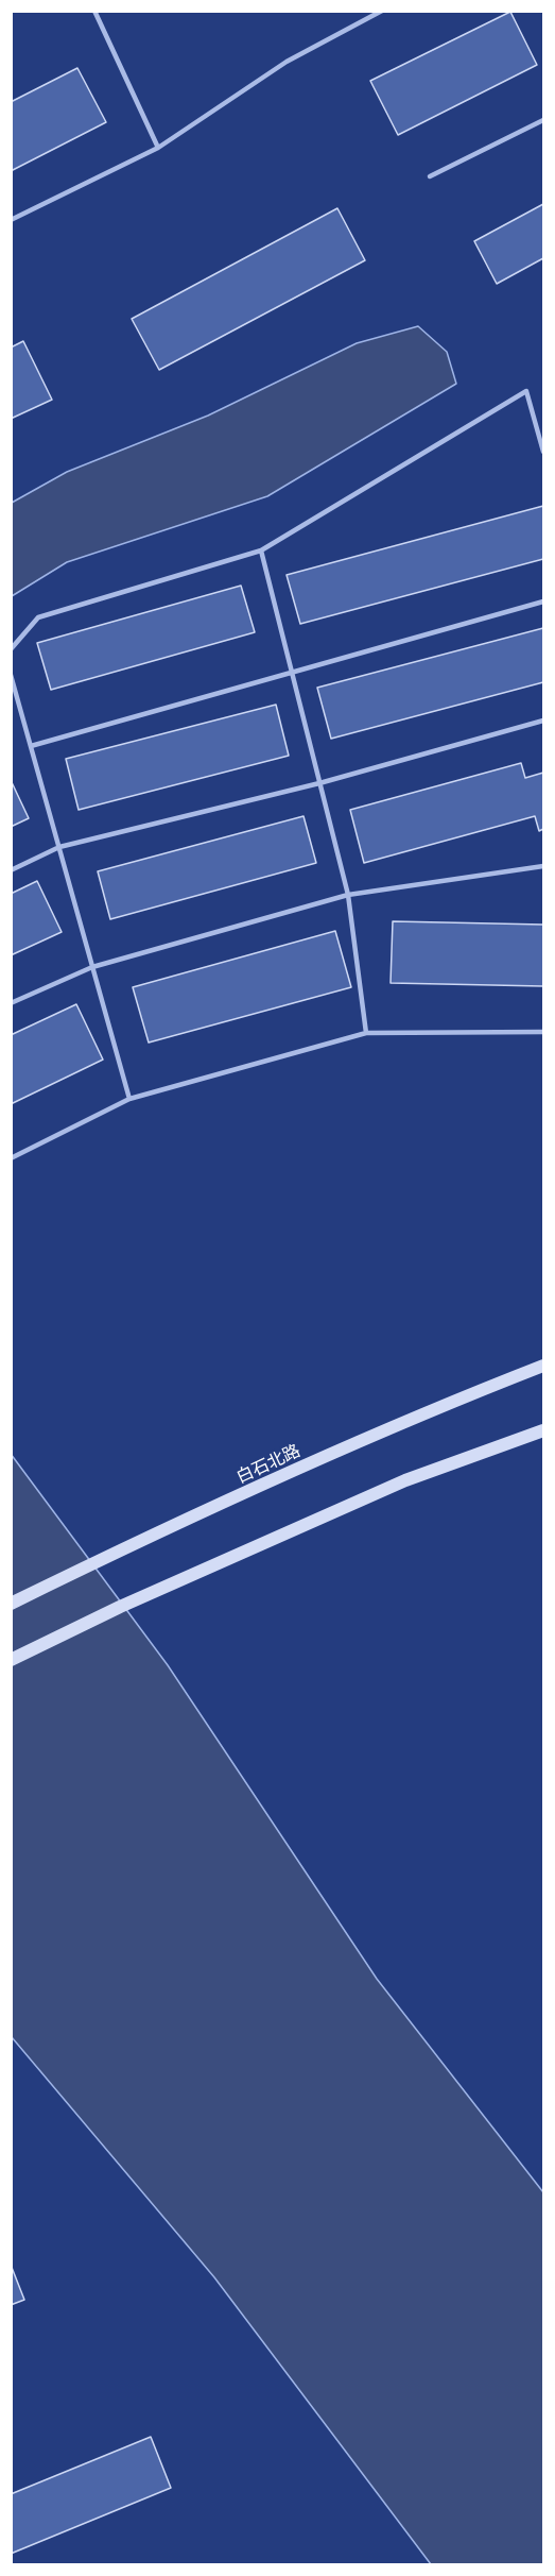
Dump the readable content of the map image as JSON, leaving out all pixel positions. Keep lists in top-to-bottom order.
{
  "streets": {
    "main road": ["白石北路"]
  }
}
